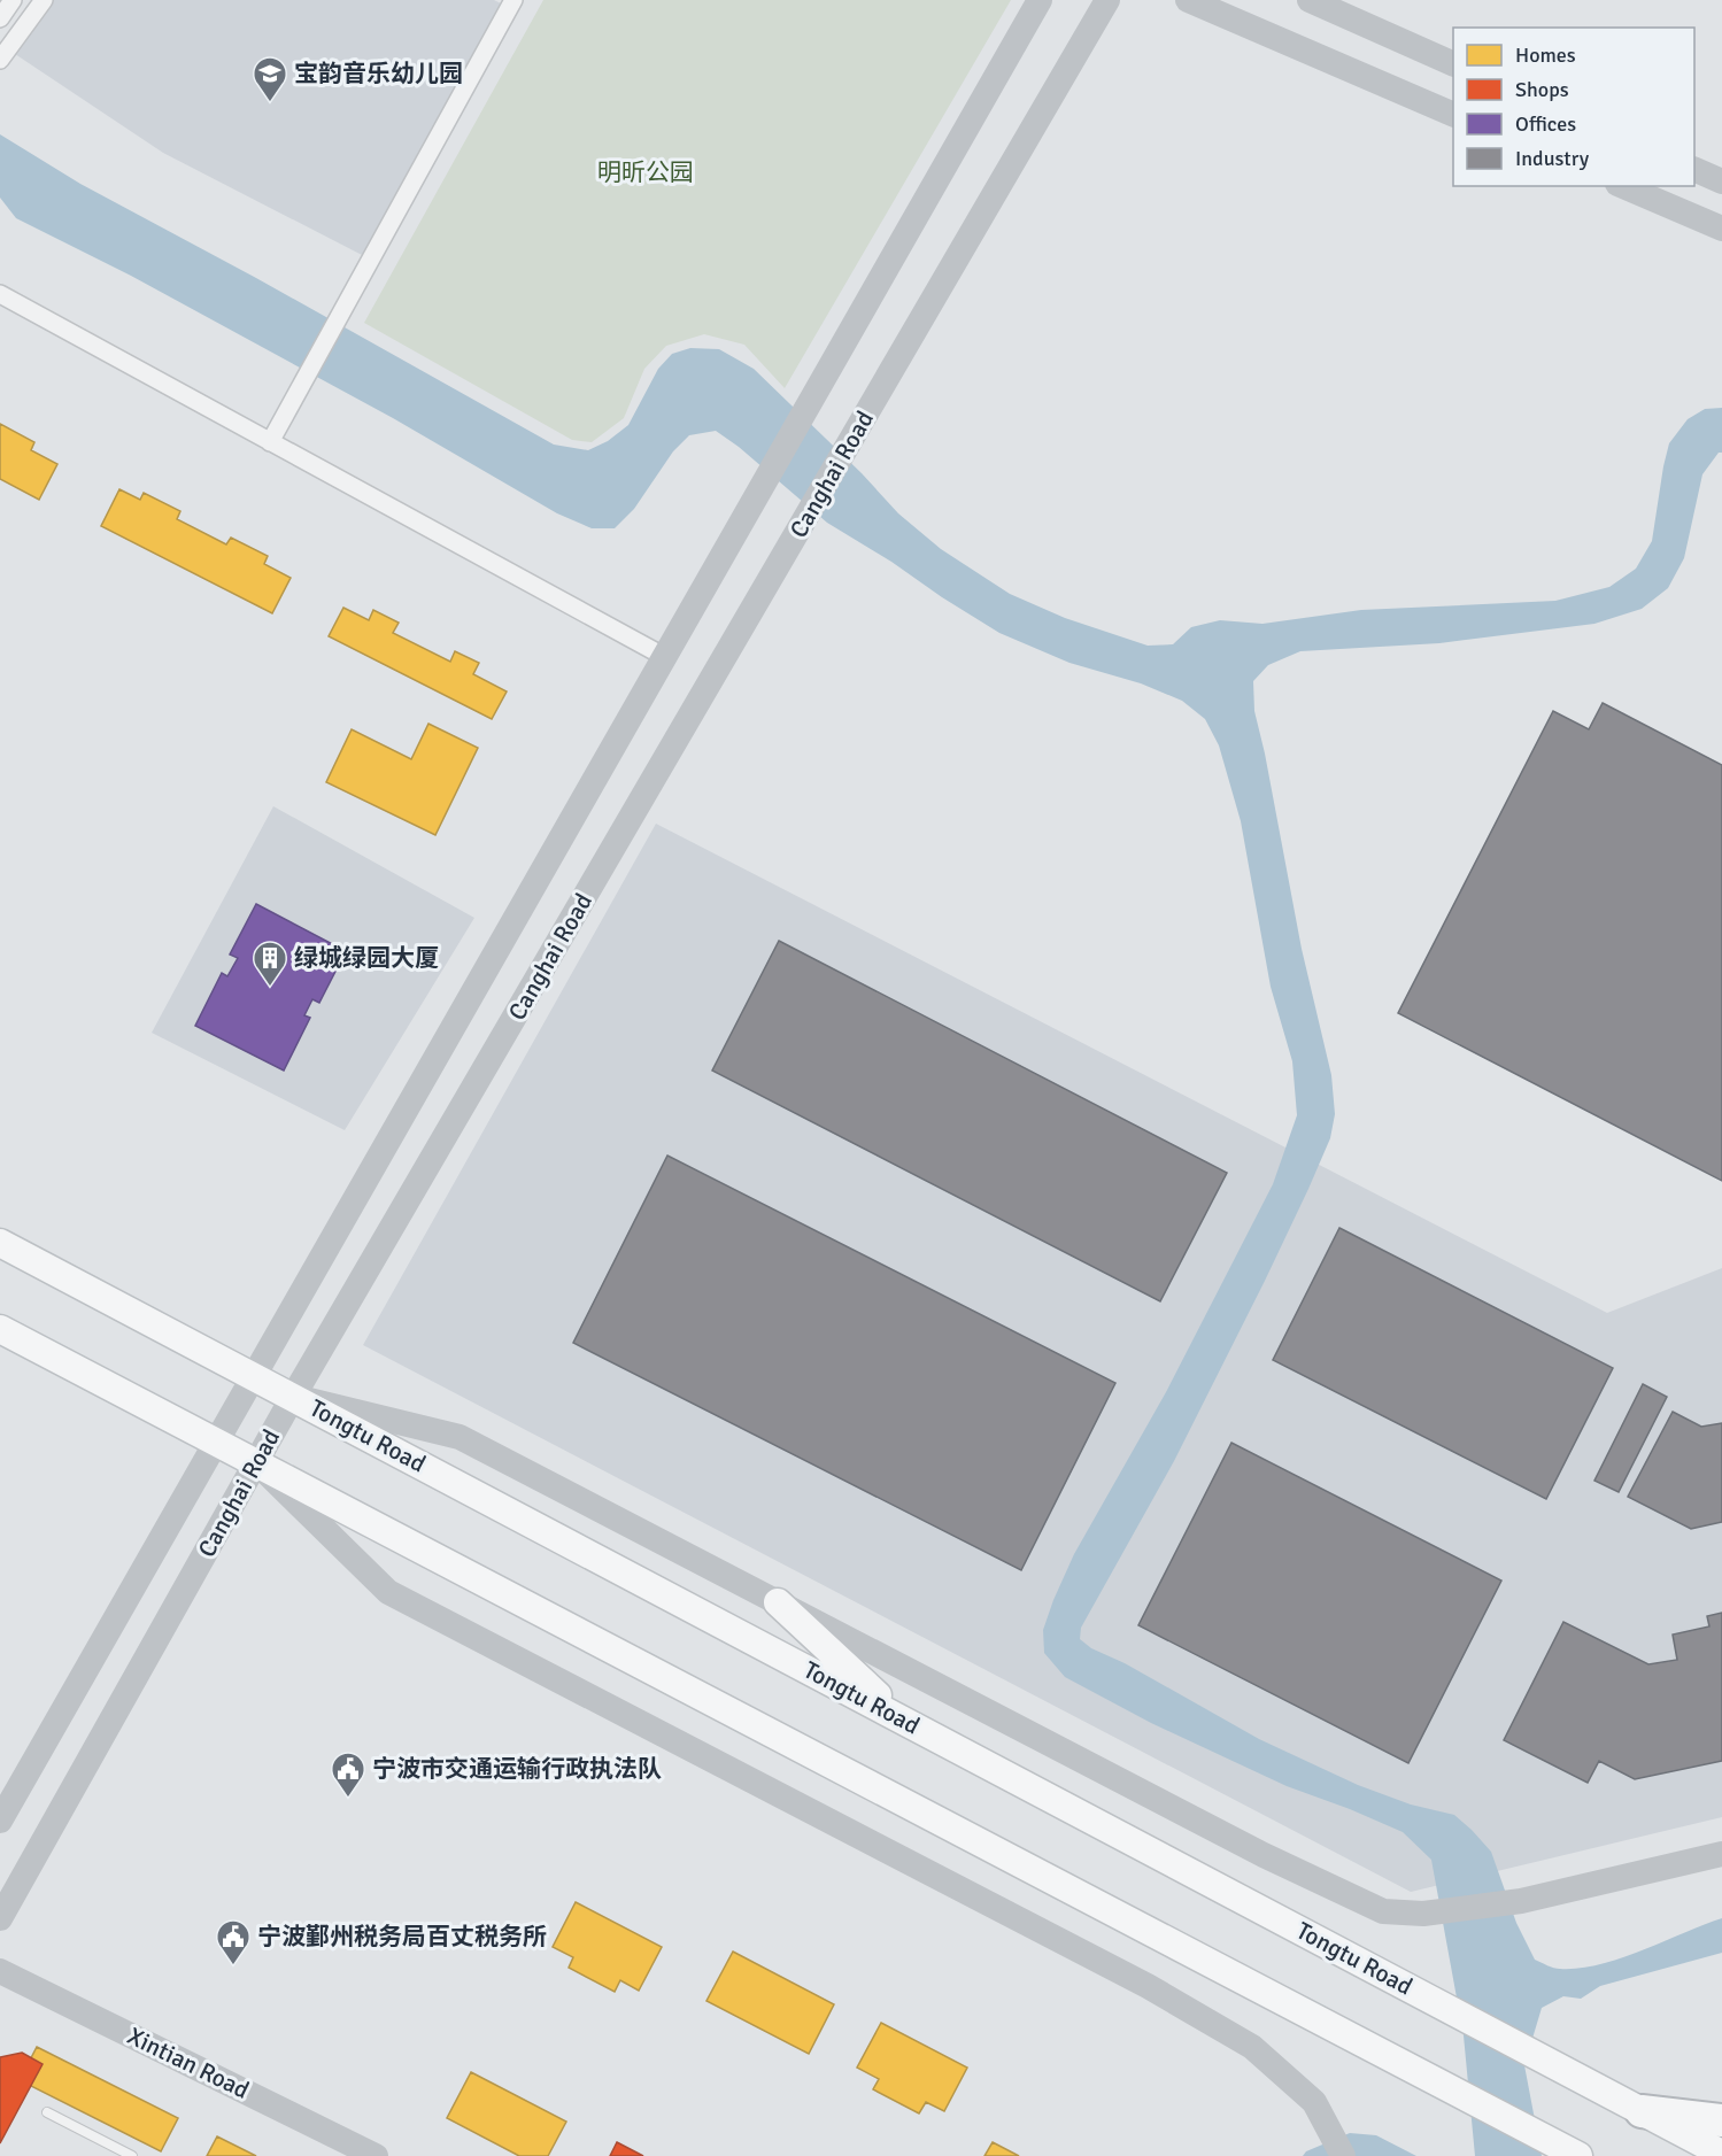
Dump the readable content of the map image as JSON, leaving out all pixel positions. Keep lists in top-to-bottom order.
{
  "streets": {
    "main road": ["Canghai Road", "Tongtu Road", "Xintian Road"]
  },
  "crossings": [
    ["Canghai Road", "Tongtu Road"]
  ],
  "parks": ["明昕公园"],
  "places": {
    "school or university": ["宝韵音乐幼儿园"],
    "building": ["绿城绿园大厦"],
    "public building": ["宁波市交通运输行政执法队", "宁波鄞州税务局百丈税务所"]
  },
  "legend": [
    "Homes",
    "Shops",
    "Offices",
    "Industry"
  ]
}
